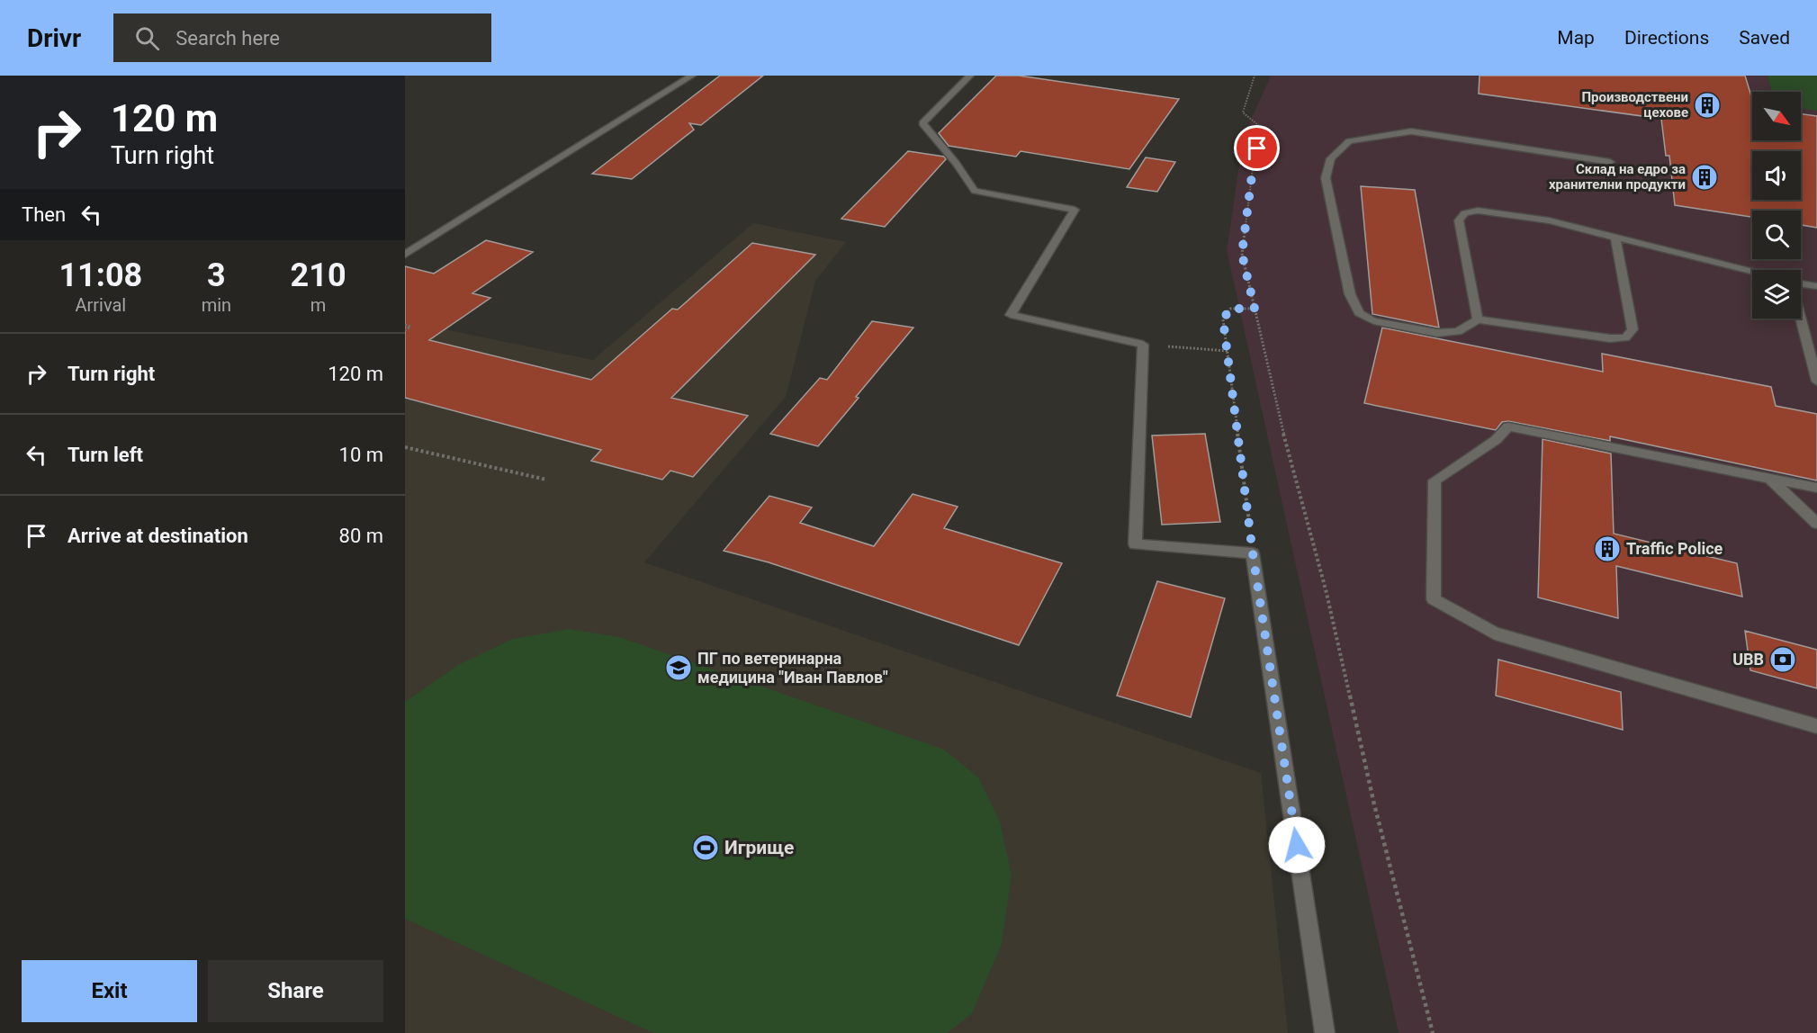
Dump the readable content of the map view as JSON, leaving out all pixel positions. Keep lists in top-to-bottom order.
{
  "places": {
    "building": ["Производствени цехове", "Склад на едро за хранителни продукти", "Traffic Police"],
    "bank": ["UBB"],
    "school or university": ["ПГ по ветеринарна медицина \"Иван Павлов\""],
    "sports": ["Игрище"]
  },
  "north": "bottom right",
  "page": {
    "header": "Drivr",
    "search": "Search here",
    "nav": ["Map", "Directions", "Saved"],
    "turn": ["120 m", "Turn right"],
    "then": "Then",
    "eta": [
      "11:08",
      "Arrival",
      "3",
      "min",
      "210",
      "m"
    ],
    "list": [
      {
        "name": "Turn right",
        "value": "120 m"
      },
      {
        "name": "Turn left",
        "value": "10 m"
      },
      {
        "name": "Arrive at destination",
        "value": "80 m"
      }
    ],
    "buttons": ["Exit", "Share"]
  }
}
